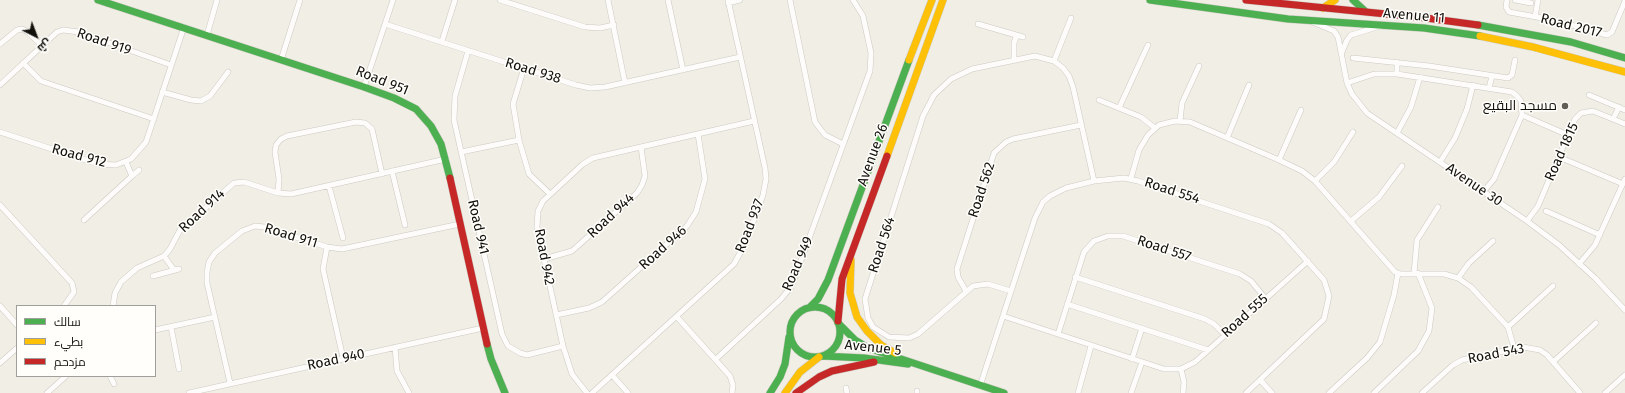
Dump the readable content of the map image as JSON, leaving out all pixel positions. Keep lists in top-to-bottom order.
{
  "streets": {
    "street": [
      "Avenue 11",
      "Road 2017",
      "Road 919",
      "Road 938",
      "Road 951",
      "Road 1815",
      "Avenue 26",
      "Road 912",
      "Avenue 30",
      "Road 562",
      "Road 554",
      "Road 914",
      "Road 944",
      "Road 937",
      "Road 941",
      "Road 911",
      "Road 564",
      "Road 946",
      "Road 557",
      "Road 942",
      "Road 949",
      "Road 555",
      "Avenue 5",
      "Road 543",
      "Road 940"
    ]
  },
  "crossings": [
    ["Avenue 11", "Avenue 30"],
    ["Road 919", "Road 912"],
    ["Road 938", "Road 937"],
    ["Road 938", "Road 941"],
    ["Road 951", "Road 912"],
    ["Road 951", "Road 914"],
    ["Road 951", "Road 911"],
    ["Road 951", "Road 940"],
    ["Road 1815", "Avenue 30"],
    ["Avenue 26", "Avenue 5"],
    ["Road 562", "Road 564"],
    ["Road 554", "Road 564"],
    ["Road 554", "Road 555"],
    ["Road 554", "Avenue 5"],
    ["Road 944", "Road 942"],
    ["Road 937", "Road 942"],
    ["Road 941", "Road 942"],
    ["Road 911", "Road 940"],
    ["Road 946", "Road 942"],
    ["Road 557", "Road 555"]
  ],
  "places": ["مسجد البقيع"],
  "legend": ["سالك", "بطيء", "مزدحم"],
  "north": "bottom right"
}
